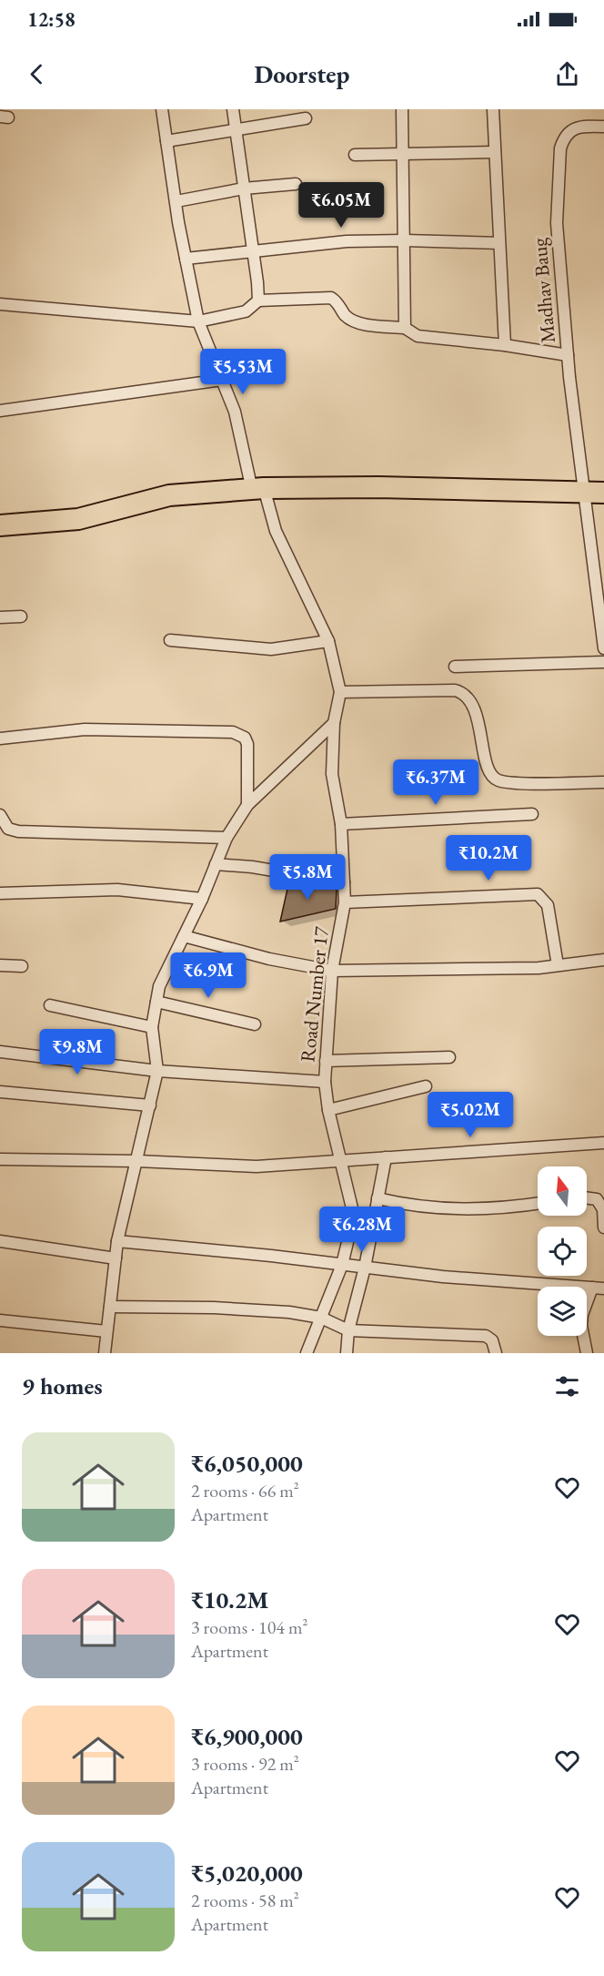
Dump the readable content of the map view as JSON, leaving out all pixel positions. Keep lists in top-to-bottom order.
{
  "streets": {
    "street": ["Madhav Baug", "Road Number 17"]
  },
  "north": "top",
  "page": {
    "status": "12:58",
    "header": "Doorstep",
    "price": [
      "₹6.05M",
      "₹5.53M",
      "₹6.37M",
      "₹10.2M",
      "₹5.8M",
      "₹6.9M",
      "₹9.8M",
      "₹5.02M",
      "₹6.28M"
    ],
    "heading": "9 homes",
    "list": [
      {
        "name": "₹6,050,000",
        "note": "2 rooms · 66 m² · Apartment"
      },
      {
        "name": "₹10.2M",
        "note": "3 rooms · 104 m² · Apartment"
      },
      {
        "name": "₹6,900,000",
        "note": "3 rooms · 92 m² · Apartment"
      },
      {
        "name": "₹5,020,000",
        "note": "2 rooms · 58 m² · Apartment"
      }
    ]
  }
}
